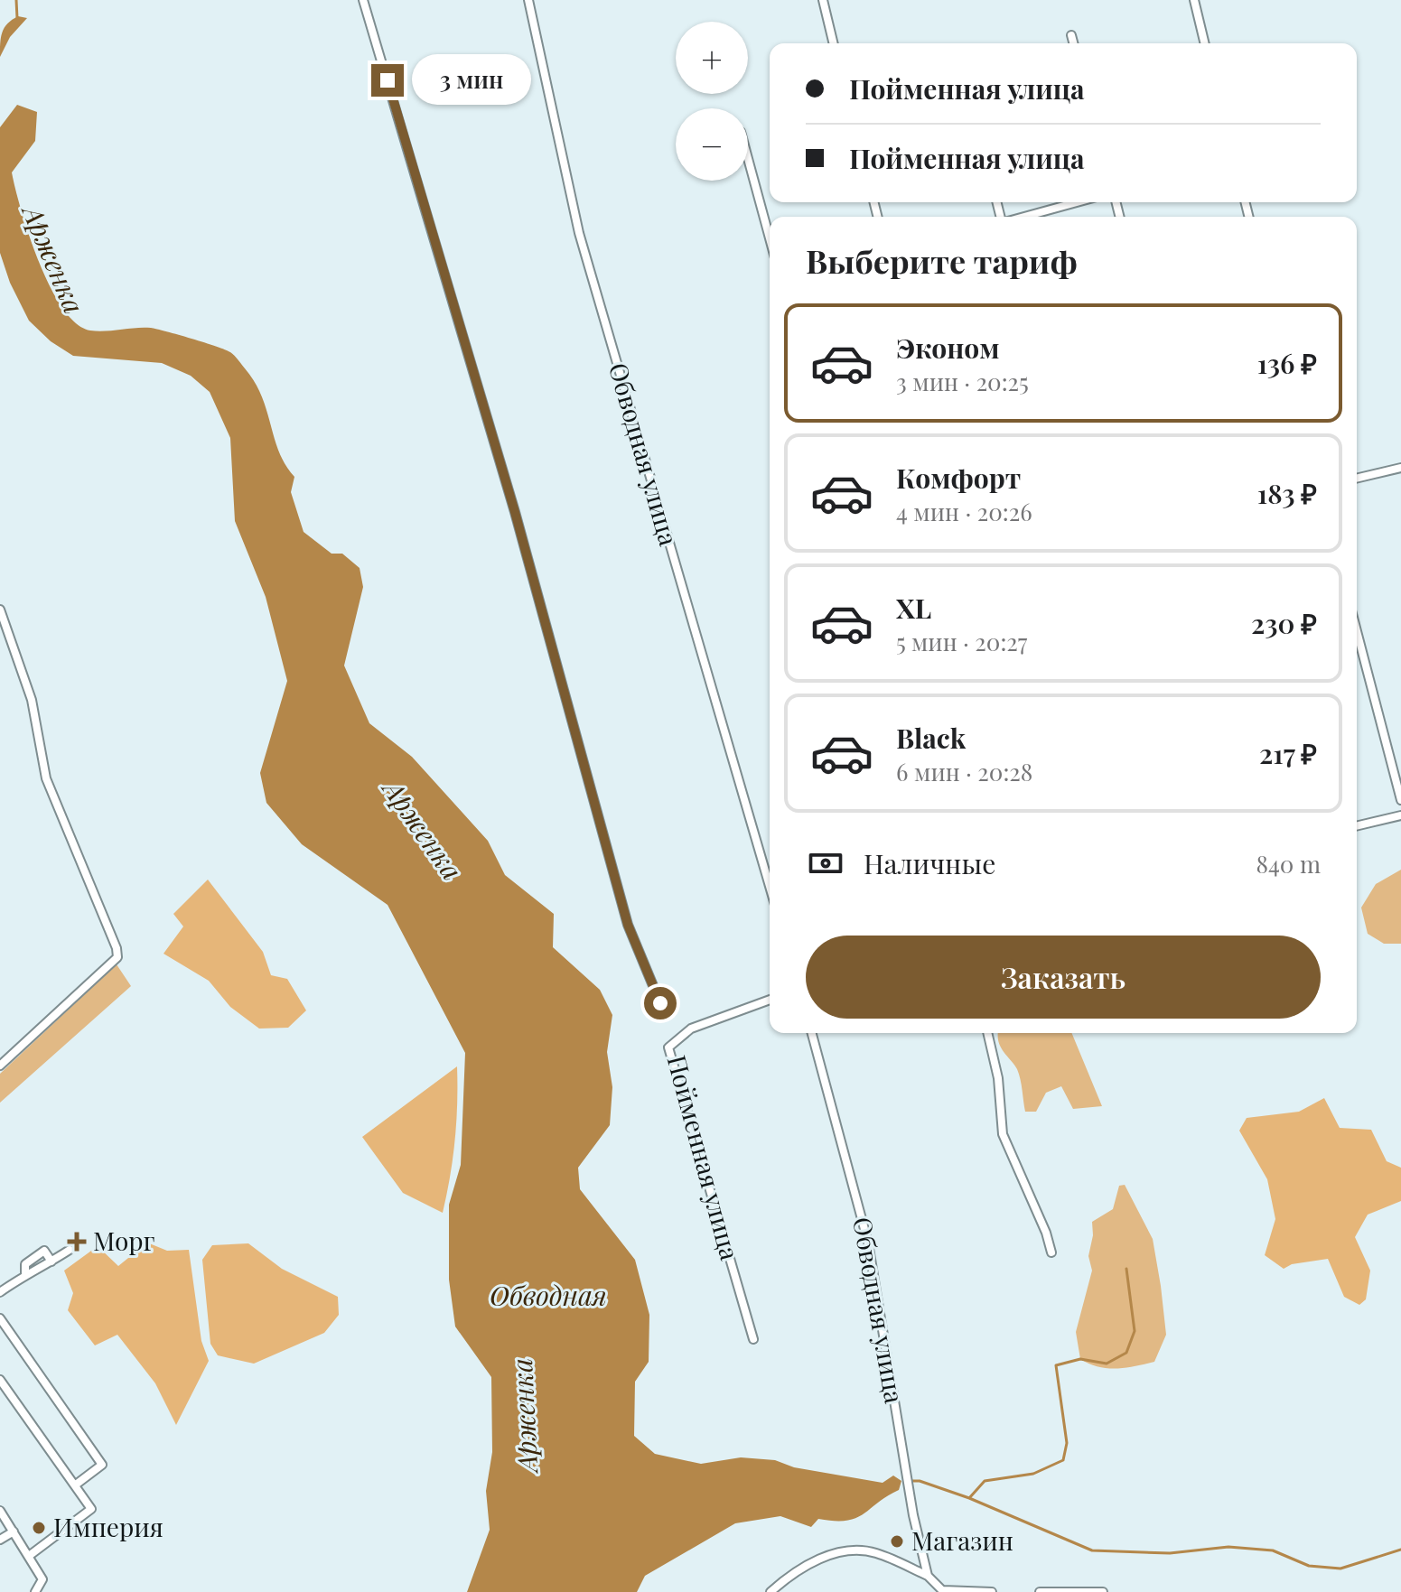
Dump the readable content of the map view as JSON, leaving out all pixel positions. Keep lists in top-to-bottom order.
{
  "streets": {
    "street": ["Обводная улица", "Пойменная улица"]
  },
  "water": ["Арженка", "Обводная"],
  "places": {
    "health": ["Морг"],
    "other": ["Империя", "Магазин"]
  },
  "page": {
    "map_buttons": ["+", "−"],
    "banner": ["Пойменная улица", "Пойменная улица"],
    "bubble": "3 мин",
    "heading": "Выберите тариф",
    "list": [
      {
        "name": "Эконом",
        "note": "3 мин · 20:25",
        "value": "136 ₽"
      },
      {
        "name": "Комфорт",
        "note": "4 мин · 20:26",
        "value": "183 ₽"
      },
      {
        "name": "XL",
        "note": "5 мин · 20:27",
        "value": "230 ₽"
      },
      {
        "name": "Black",
        "note": "6 мин · 20:28",
        "value": "217 ₽"
      }
    ],
    "pay": ["Наличные", "840 m"],
    "buttons": "Заказать"
  }
}
